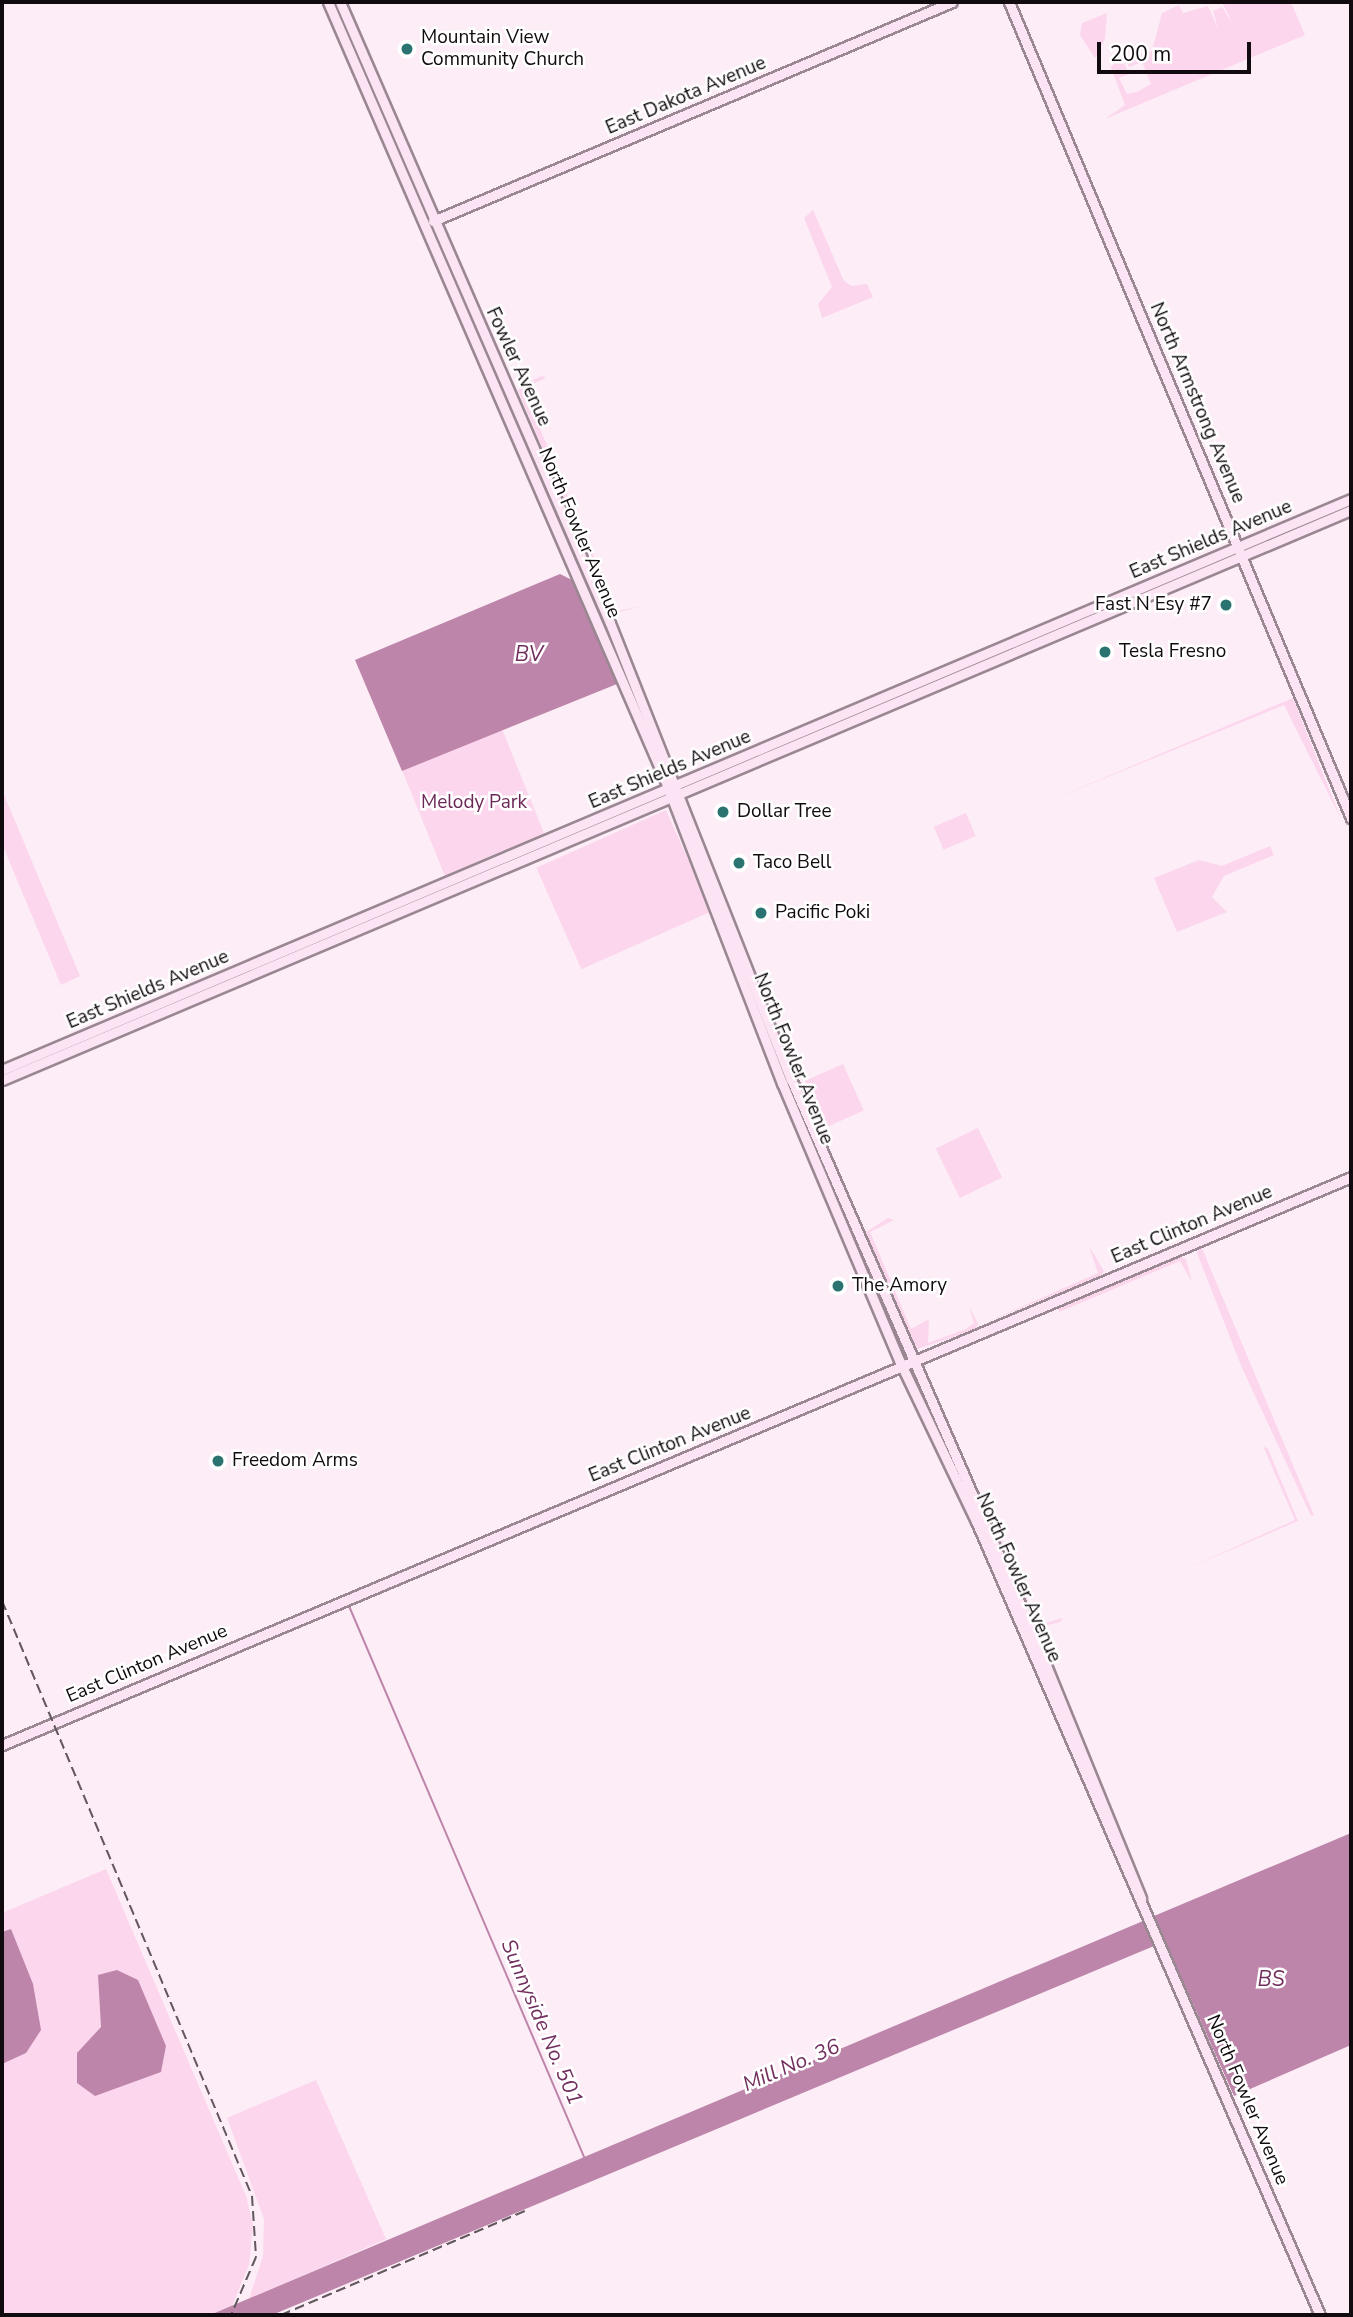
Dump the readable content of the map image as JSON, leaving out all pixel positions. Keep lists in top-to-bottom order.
{
  "streets": {
    "main road": [
      "East Dakota Avenue",
      "Fowler Avenue",
      "North Armstrong Avenue",
      "North Fowler Avenue",
      "East Shields Avenue",
      "East Clinton Avenue"
    ]
  },
  "crossings": [
    ["East Dakota Avenue", "Fowler Avenue"],
    ["East Dakota Avenue", "North Fowler Avenue"],
    ["Fowler Avenue", "North Fowler Avenue"],
    ["Fowler Avenue", "East Shields Avenue"],
    ["North Armstrong Avenue", "East Shields Avenue"],
    ["North Fowler Avenue", "East Shields Avenue"],
    ["North Fowler Avenue", "East Clinton Avenue"]
  ],
  "water": [
    "BV",
    "BS",
    "Sunnyside No. 501",
    "Mill No. 36"
  ],
  "parks": ["Melody Park"],
  "places": [
    "Mountain View Community Church",
    "Fast N Esy #7",
    "Tesla Fresno",
    "Dollar Tree",
    "Taco Bell",
    "Pacific Poki",
    "The Amory",
    "Freedom Arms"
  ],
  "scale_bar": "200 m"
}
